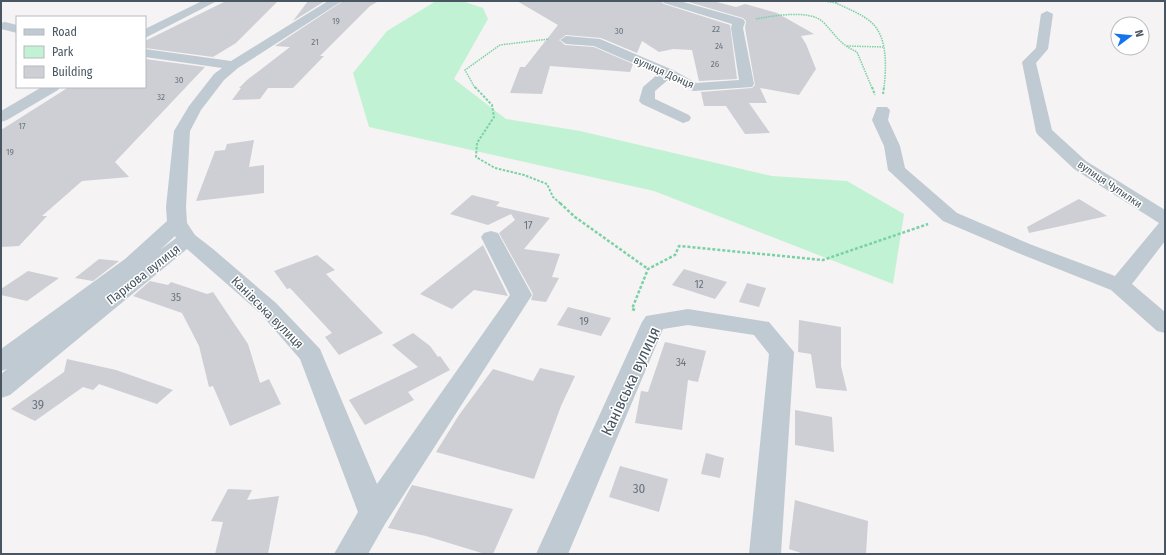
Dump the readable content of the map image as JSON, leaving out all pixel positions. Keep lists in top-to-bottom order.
{
  "streets": {
    "street": [
      "вулиця Донця",
      "вулиця Чупилки",
      "Паркова вулиця",
      "Канівська вулиця"
    ]
  },
  "crossings": [
    ["Паркова вулиця", "Канівська вулиця"]
  ],
  "house_numbers": [
    "19",
    "22",
    "30",
    "21",
    "24",
    "26",
    "30",
    "32",
    "17",
    "19",
    "17",
    "12",
    "35",
    "19",
    "34",
    "39",
    "30"
  ],
  "legend": ["Road", "Park", "Building"],
  "north": "right"
}
